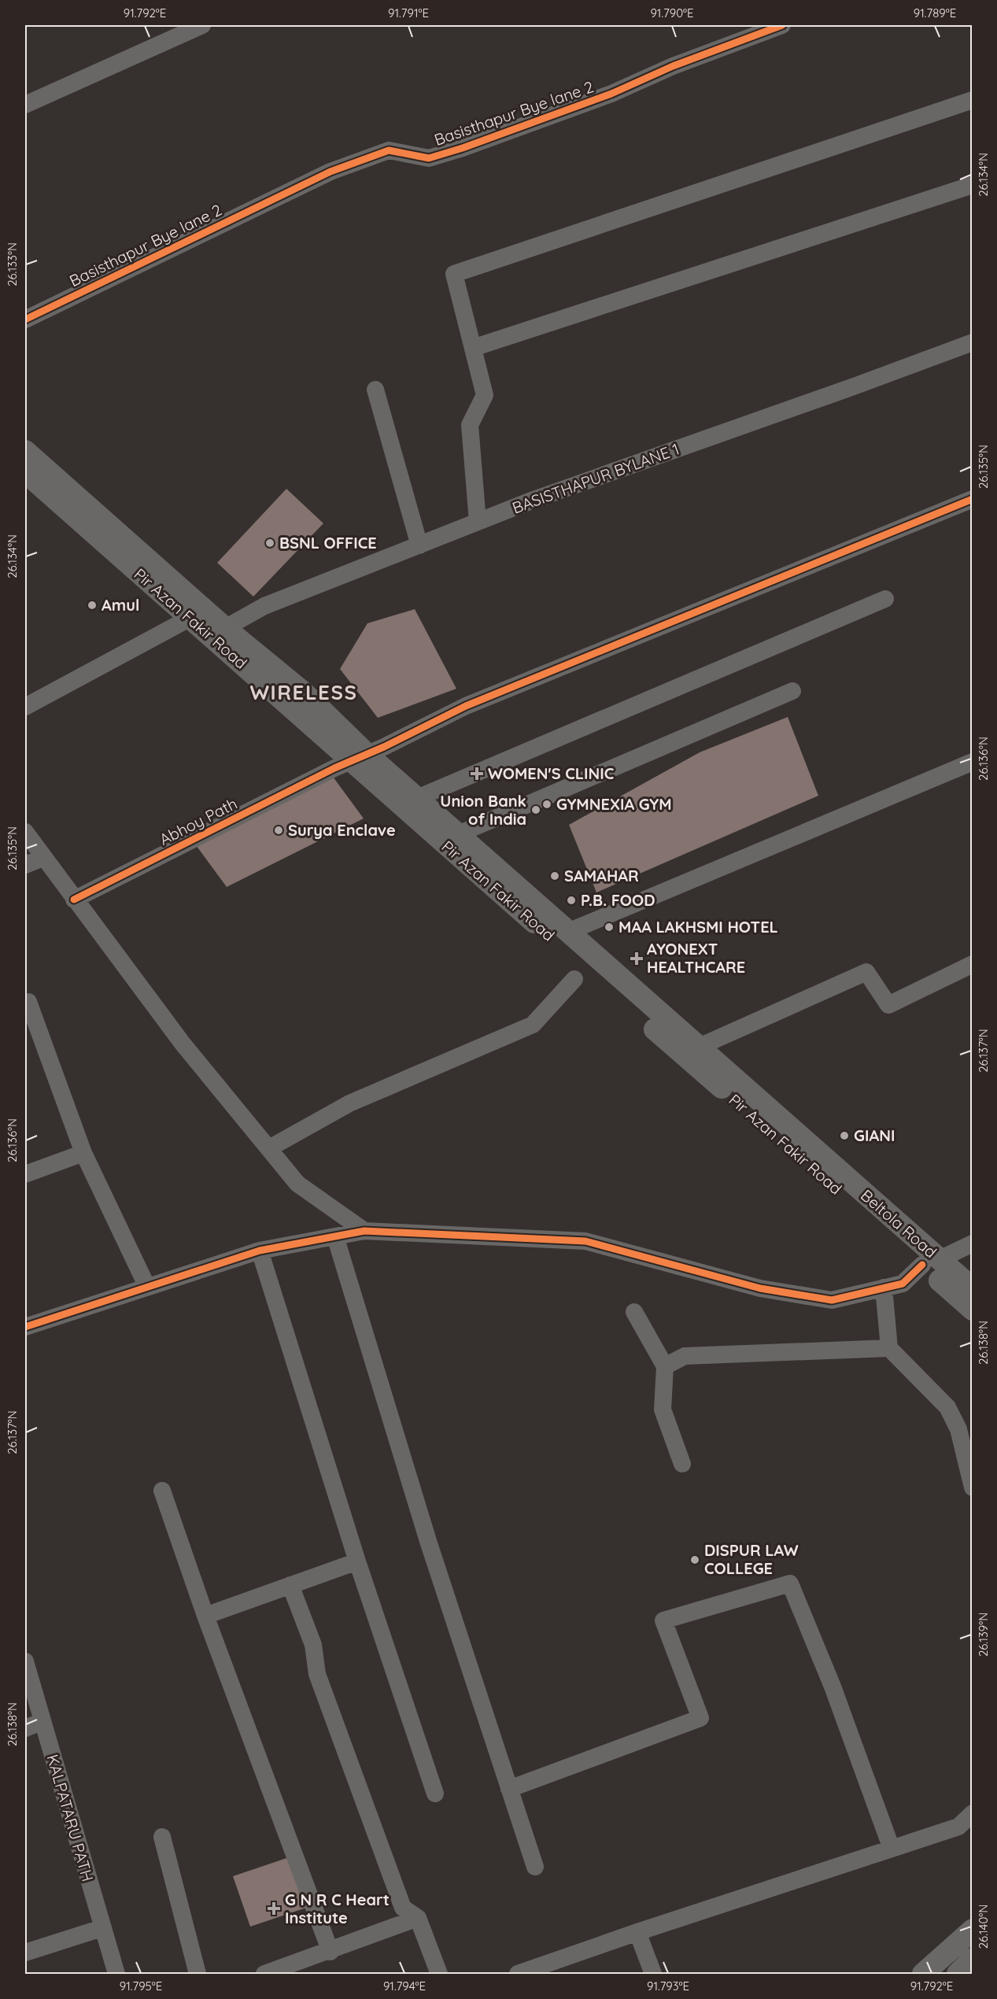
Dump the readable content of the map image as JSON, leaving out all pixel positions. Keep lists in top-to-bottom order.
{
  "streets": {
    "main road": ["Pir Azan Fakir Road", "Beltola Road"],
    "street": [
      "Basisthapur Bye lane 2",
      "BASISTHAPUR BYLANE 1",
      "Abhoy Path",
      "KALPATARU PATH"
    ]
  },
  "crossings": [
    ["BASISTHAPUR BYLANE 1", "Pir Azan Fakir Road"],
    ["Pir Azan Fakir Road", "Abhoy Path"],
    ["Pir Azan Fakir Road", "Beltola Road"]
  ],
  "districts": ["WIRELESS"],
  "places": {
    "other": [
      "BSNL OFFICE",
      "Amul",
      "GYMNEXIA GYM",
      "Union Bank of India",
      "Surya Enclave",
      "SAMAHAR",
      "P.B. FOOD",
      "MAA LAKHSMI HOTEL",
      "GIANI",
      "DISPUR LAW COLLEGE"
    ],
    "health": ["WOMEN'S CLINIC", "AYONEXT HEALTHCARE", "G N R C Heart Institute"]
  },
  "coordinates": [
    "91.792°E",
    "91.791°E",
    "91.790°E",
    "91.789°E",
    "26.134°N",
    "26.133°N",
    "26.135°N",
    "26.136°N",
    "26.137°N",
    "26.138°N",
    "26.139°N",
    "26.140°N",
    "91.795°E",
    "91.794°E",
    "91.793°E"
  ]
}
